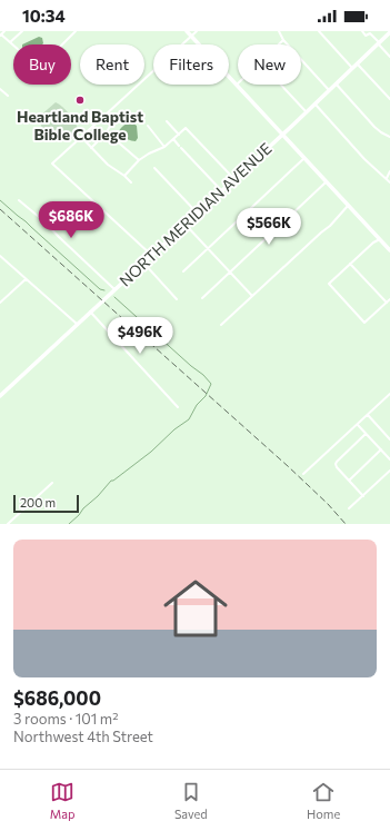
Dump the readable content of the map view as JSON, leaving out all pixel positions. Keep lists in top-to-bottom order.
{
  "streets": {
    "main road": ["NORTH MERIDIAN AVENUE"]
  },
  "places": ["Heartland Baptist Bible College"],
  "scale_bar": "200 m",
  "page": {
    "status": "10:34",
    "chip": [
      "Buy",
      "Rent",
      "Filters",
      "New"
    ],
    "price": ["$686K", "$566K", "$496K"],
    "scale": "200 m",
    "list": [
      {
        "name": "$686,000",
        "note": "3 rooms · 101 m² · Northwest 4th Street"
      }
    ],
    "tabs": ["Map", "Saved", "Home"]
  }
}
